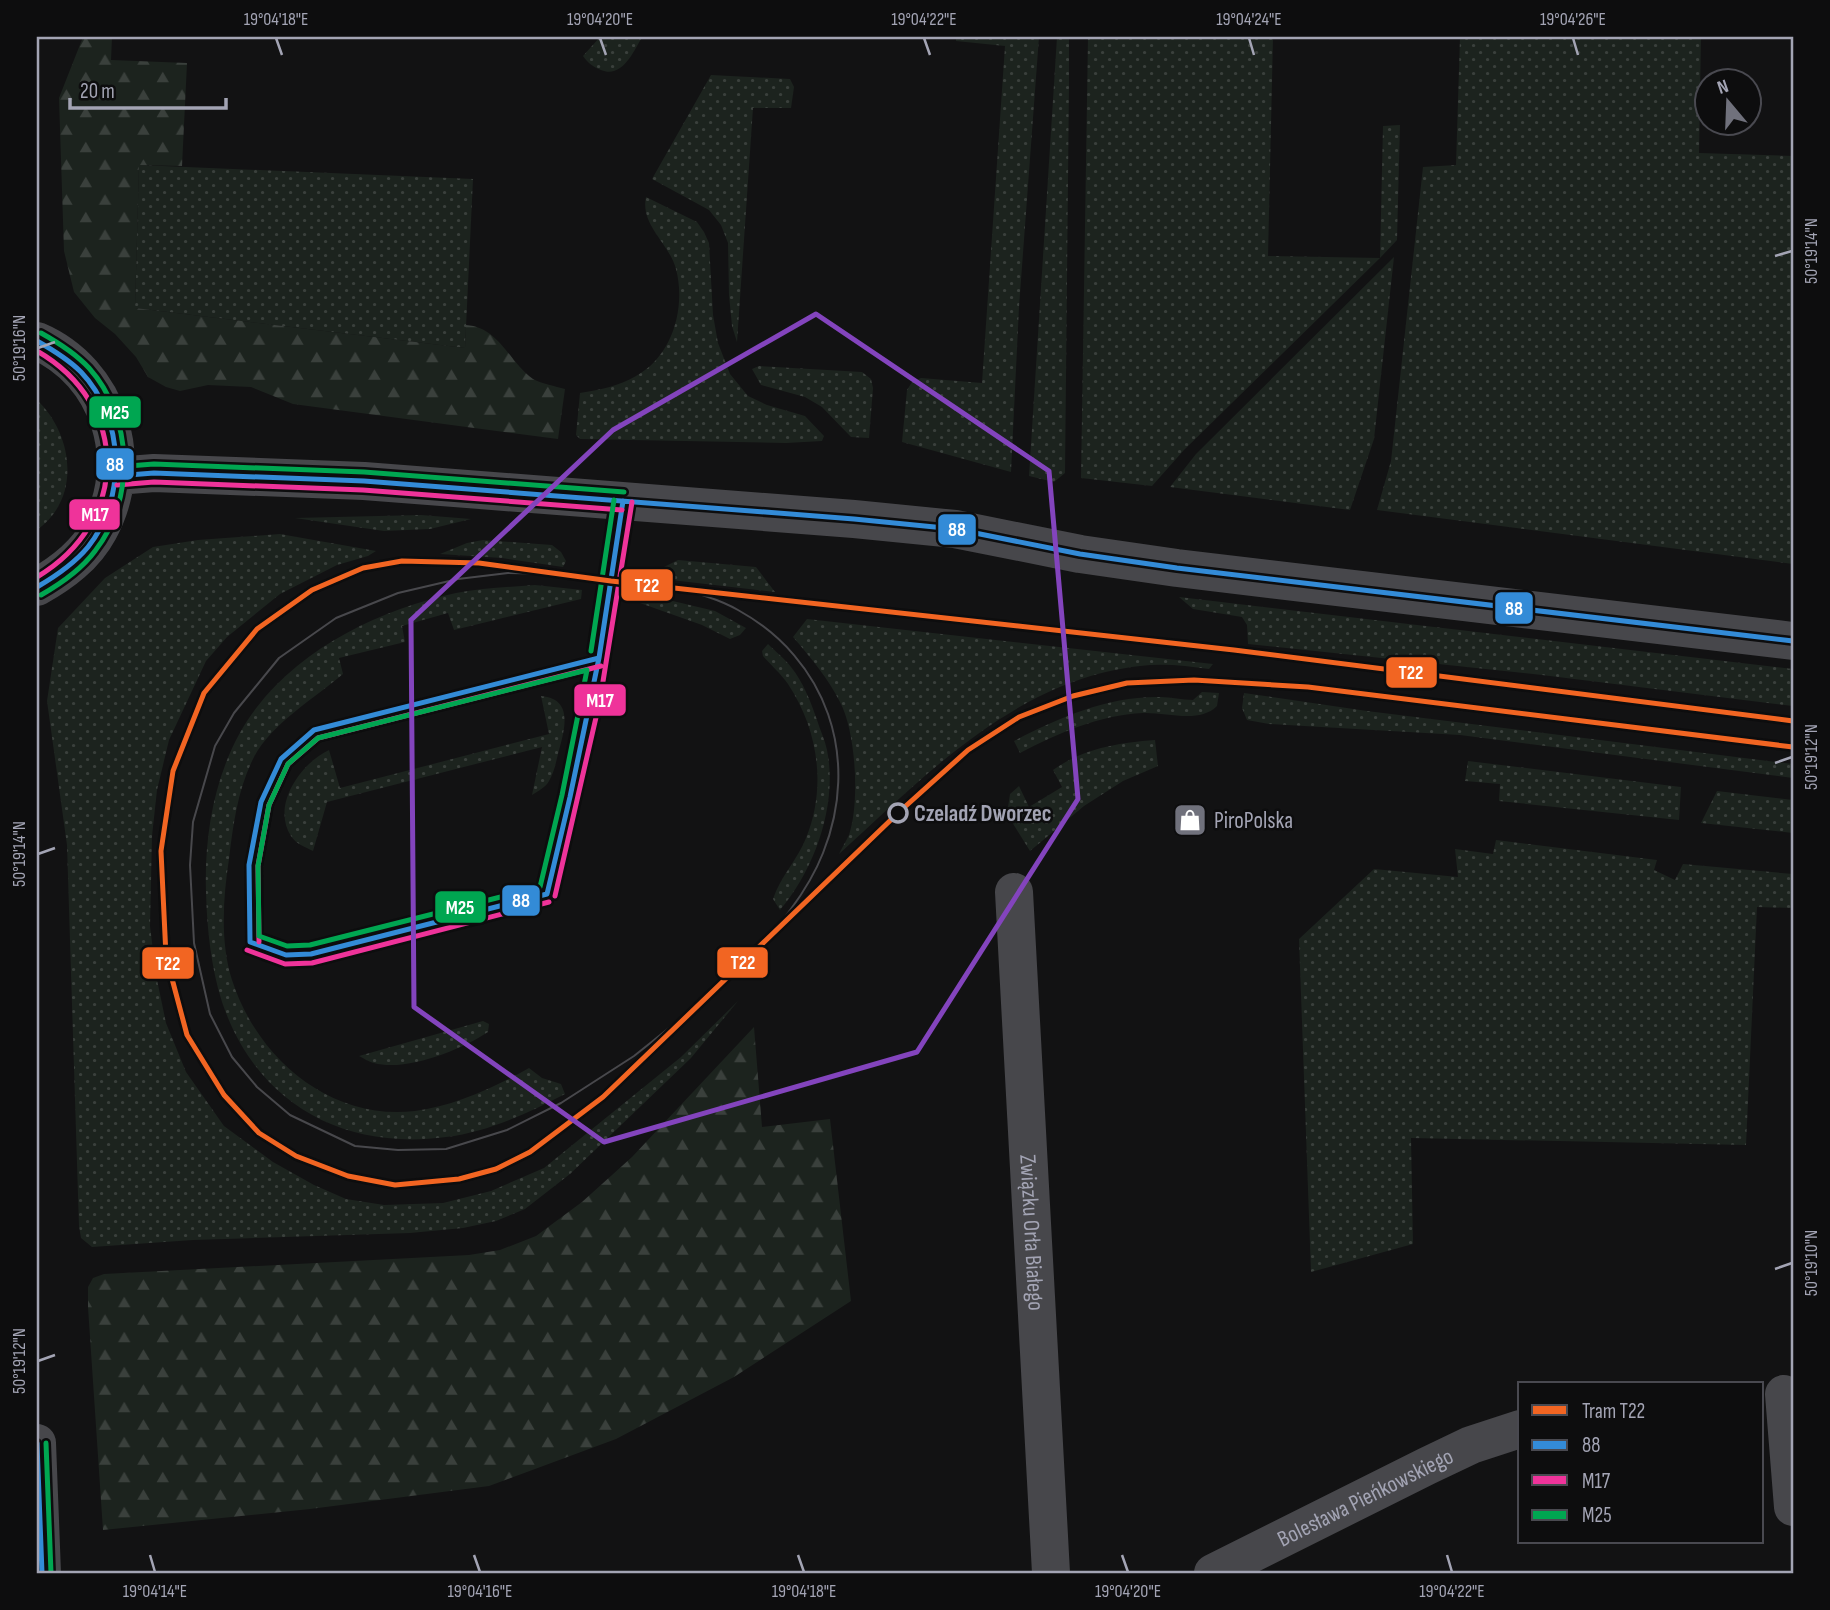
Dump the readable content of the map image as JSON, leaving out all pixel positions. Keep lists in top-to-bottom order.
{
  "streets": {
    "street": ["Związku Orła Białego", "Bolesława Pieńkowskiego"]
  },
  "places": {
    "other": ["Czeladź Dworzec"],
    "shop": ["PiroPolska"]
  },
  "lines": [
    "transit line M25",
    "transit line 88",
    "transit line M17",
    "tram line T22"
  ],
  "legend": [
    "Tram T22",
    "88",
    "M17",
    "M25"
  ],
  "scale_bar": "20 m",
  "north": "top",
  "coordinates": [
    "19°04'18\"E",
    "19°04'20\"E",
    "19°04'22\"E",
    "19°04'24\"E",
    "19°04'26\"E",
    "50°19'14\"N",
    "50°19'16\"N",
    "50°19'12\"N",
    "50°19'10\"N",
    "19°04'14\"E",
    "19°04'16\"E"
  ]
}
